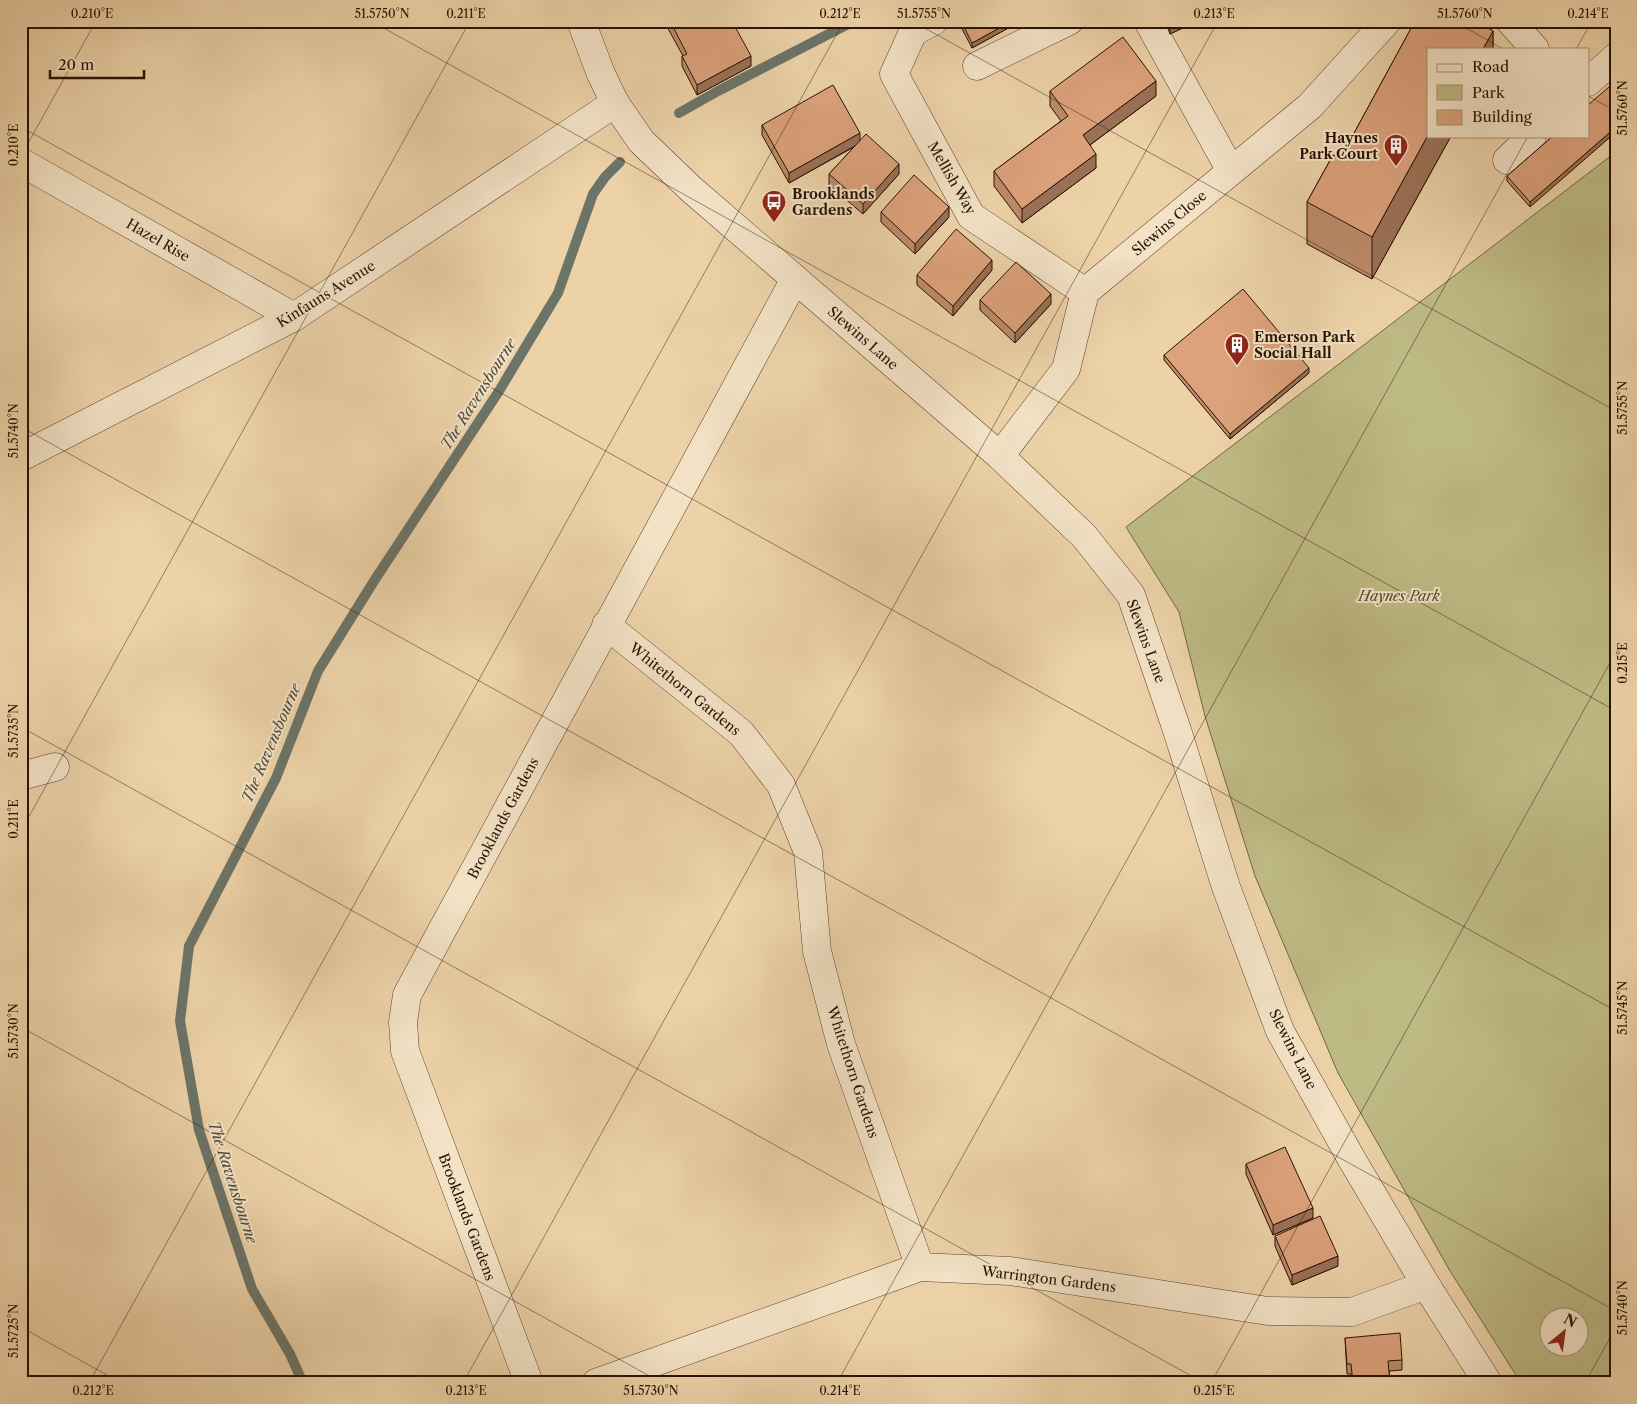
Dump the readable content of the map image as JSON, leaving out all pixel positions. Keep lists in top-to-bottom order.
{
  "streets": {
    "street": [
      "Mellish Way",
      "Slewins Close",
      "Hazel Rise",
      "Kinfauns Avenue",
      "Slewins Lane",
      "Whitethorn Gardens",
      "Brooklands Gardens",
      "Warrington Gardens"
    ]
  },
  "crossings": [
    ["Mellish Way", "Slewins Close"],
    ["Hazel Rise", "Kinfauns Avenue"],
    ["Kinfauns Avenue", "Slewins Lane"],
    ["Slewins Lane", "Brooklands Gardens"],
    ["Slewins Lane", "Warrington Gardens"],
    ["Whitethorn Gardens", "Brooklands Gardens"],
    ["Whitethorn Gardens", "Warrington Gardens"]
  ],
  "water": ["The Ravensbourne"],
  "parks": ["Haynes Park"],
  "places": {
    "building": ["Haynes Park Court", "Emerson Park Social Hall"],
    "bus stop": ["Brooklands Gardens"]
  },
  "legend": ["Road", "Park", "Building"],
  "scale_bar": "20 m",
  "north": "top right",
  "coordinates": [
    "0.210°E",
    "51.5750°N",
    "0.211°E",
    "0.212°E",
    "51.5755°N",
    "0.213°E",
    "51.5760°N",
    "0.214°E",
    "51.5740°N",
    "0.215°E",
    "51.5735°N",
    "51.5745°N",
    "51.5730°N",
    "51.5725°N"
  ]
}
